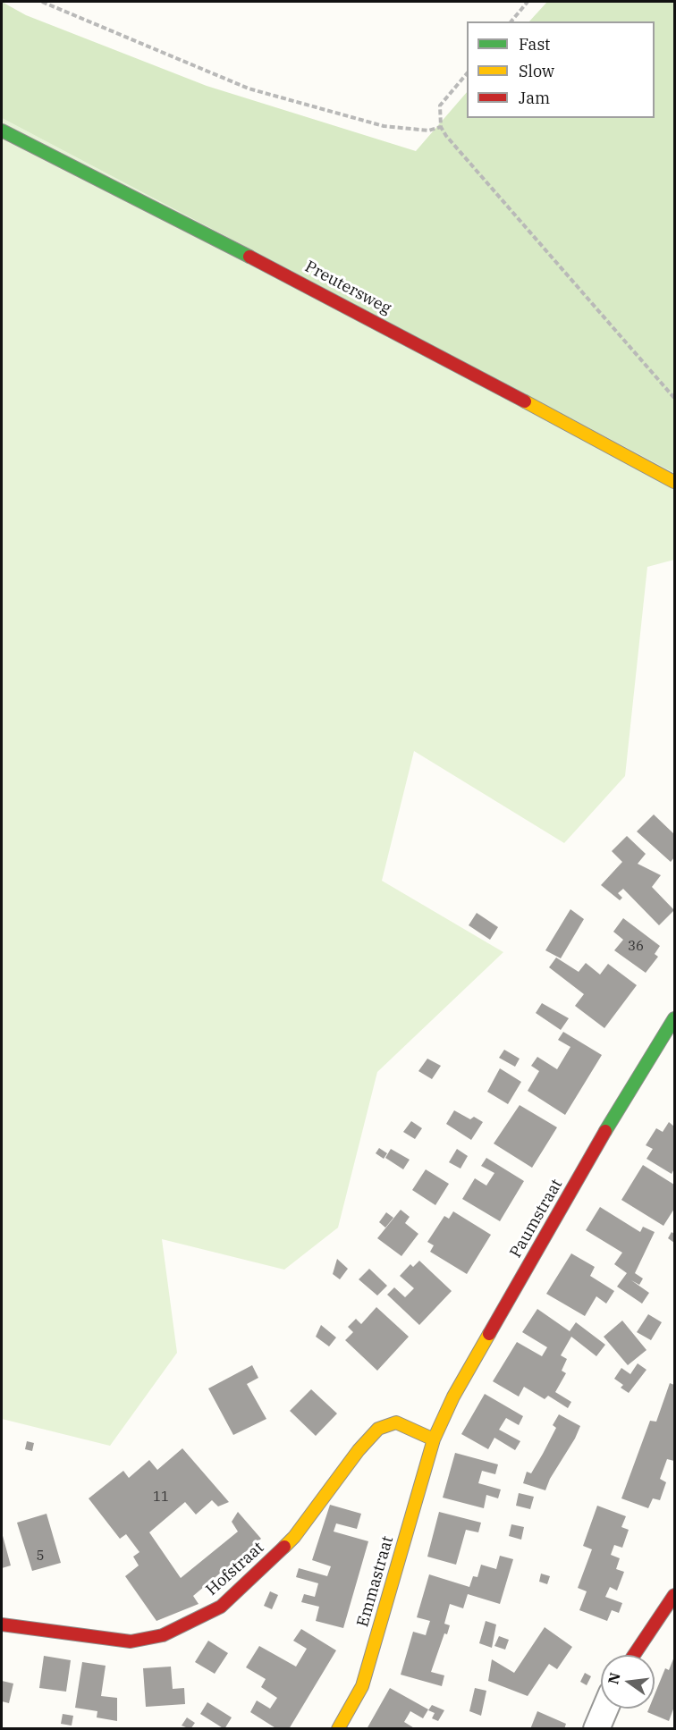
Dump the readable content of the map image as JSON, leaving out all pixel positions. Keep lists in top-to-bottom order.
{
  "streets": {
    "street": [
      "Preutersweg",
      "Paumstraat",
      "Hofstraat",
      "Emmastraat"
    ]
  },
  "crossings": [
    ["Paumstraat", "Hofstraat"],
    ["Paumstraat", "Emmastraat"],
    ["Hofstraat", "Emmastraat"]
  ],
  "house_numbers": ["36", "11", "5"],
  "legend": ["Fast", "Slow", "Jam"],
  "north": "left"
}
